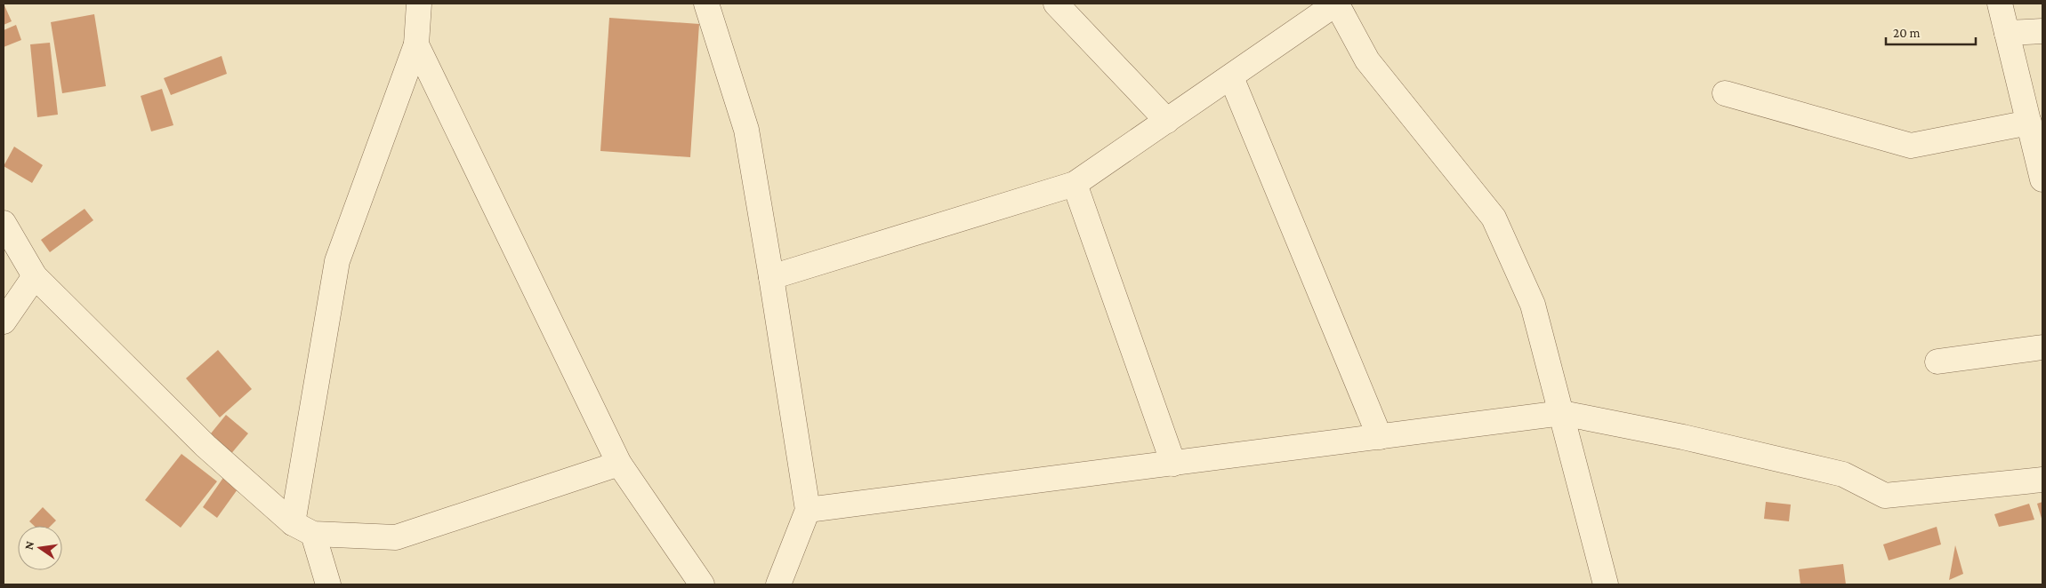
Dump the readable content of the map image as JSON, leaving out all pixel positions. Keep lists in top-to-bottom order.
{
  "scale_bar": "20 m",
  "north": "left"
}
